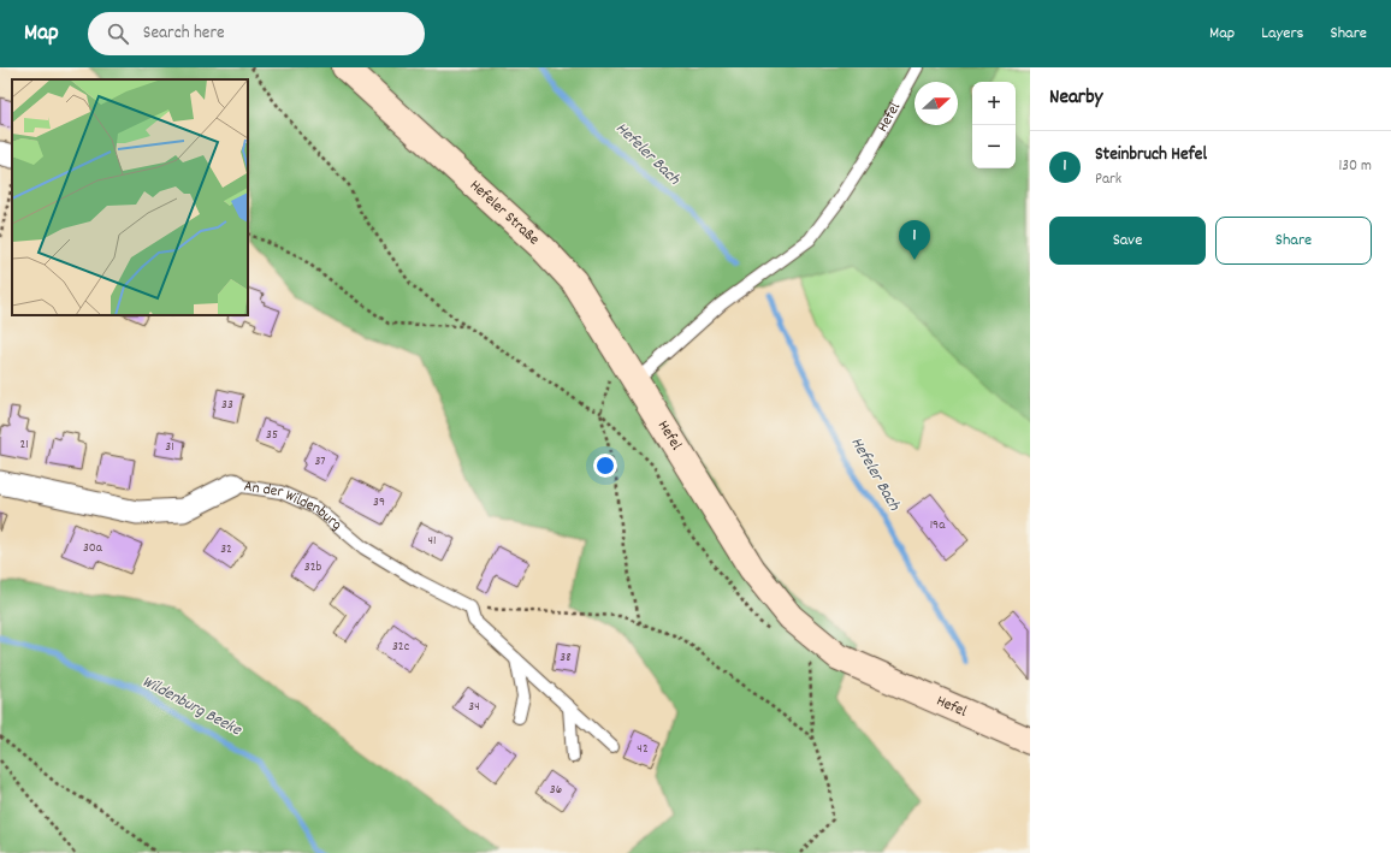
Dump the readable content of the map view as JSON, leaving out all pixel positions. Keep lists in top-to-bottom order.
{
  "streets": {
    "main road": ["Hefel", "Hefeler Straße"],
    "street": ["An der Wildenburg"]
  },
  "crossings": [
    ["Hefel", "Hefeler Straße"]
  ],
  "water": ["Hefeler Bach", "Wildenburg Beeke"],
  "house_numbers": [
    "33",
    "35",
    "21",
    "31",
    "37",
    "39",
    "19a",
    "41",
    "30a",
    "32",
    "32b",
    "32c",
    "38",
    "34",
    "42",
    "36"
  ],
  "north": "right",
  "page": {
    "header": "Map",
    "search": "Search here",
    "nav": ["Map", "Layers", "Share"],
    "heading": "Nearby",
    "map_buttons": ["+", "−"],
    "list": [
      {
        "mark": "1",
        "name": "Steinbruch Hefel",
        "note": "Park",
        "value": "130 m"
      }
    ],
    "buttons": ["Save", "Share"],
    "pins": "1"
  }
}
